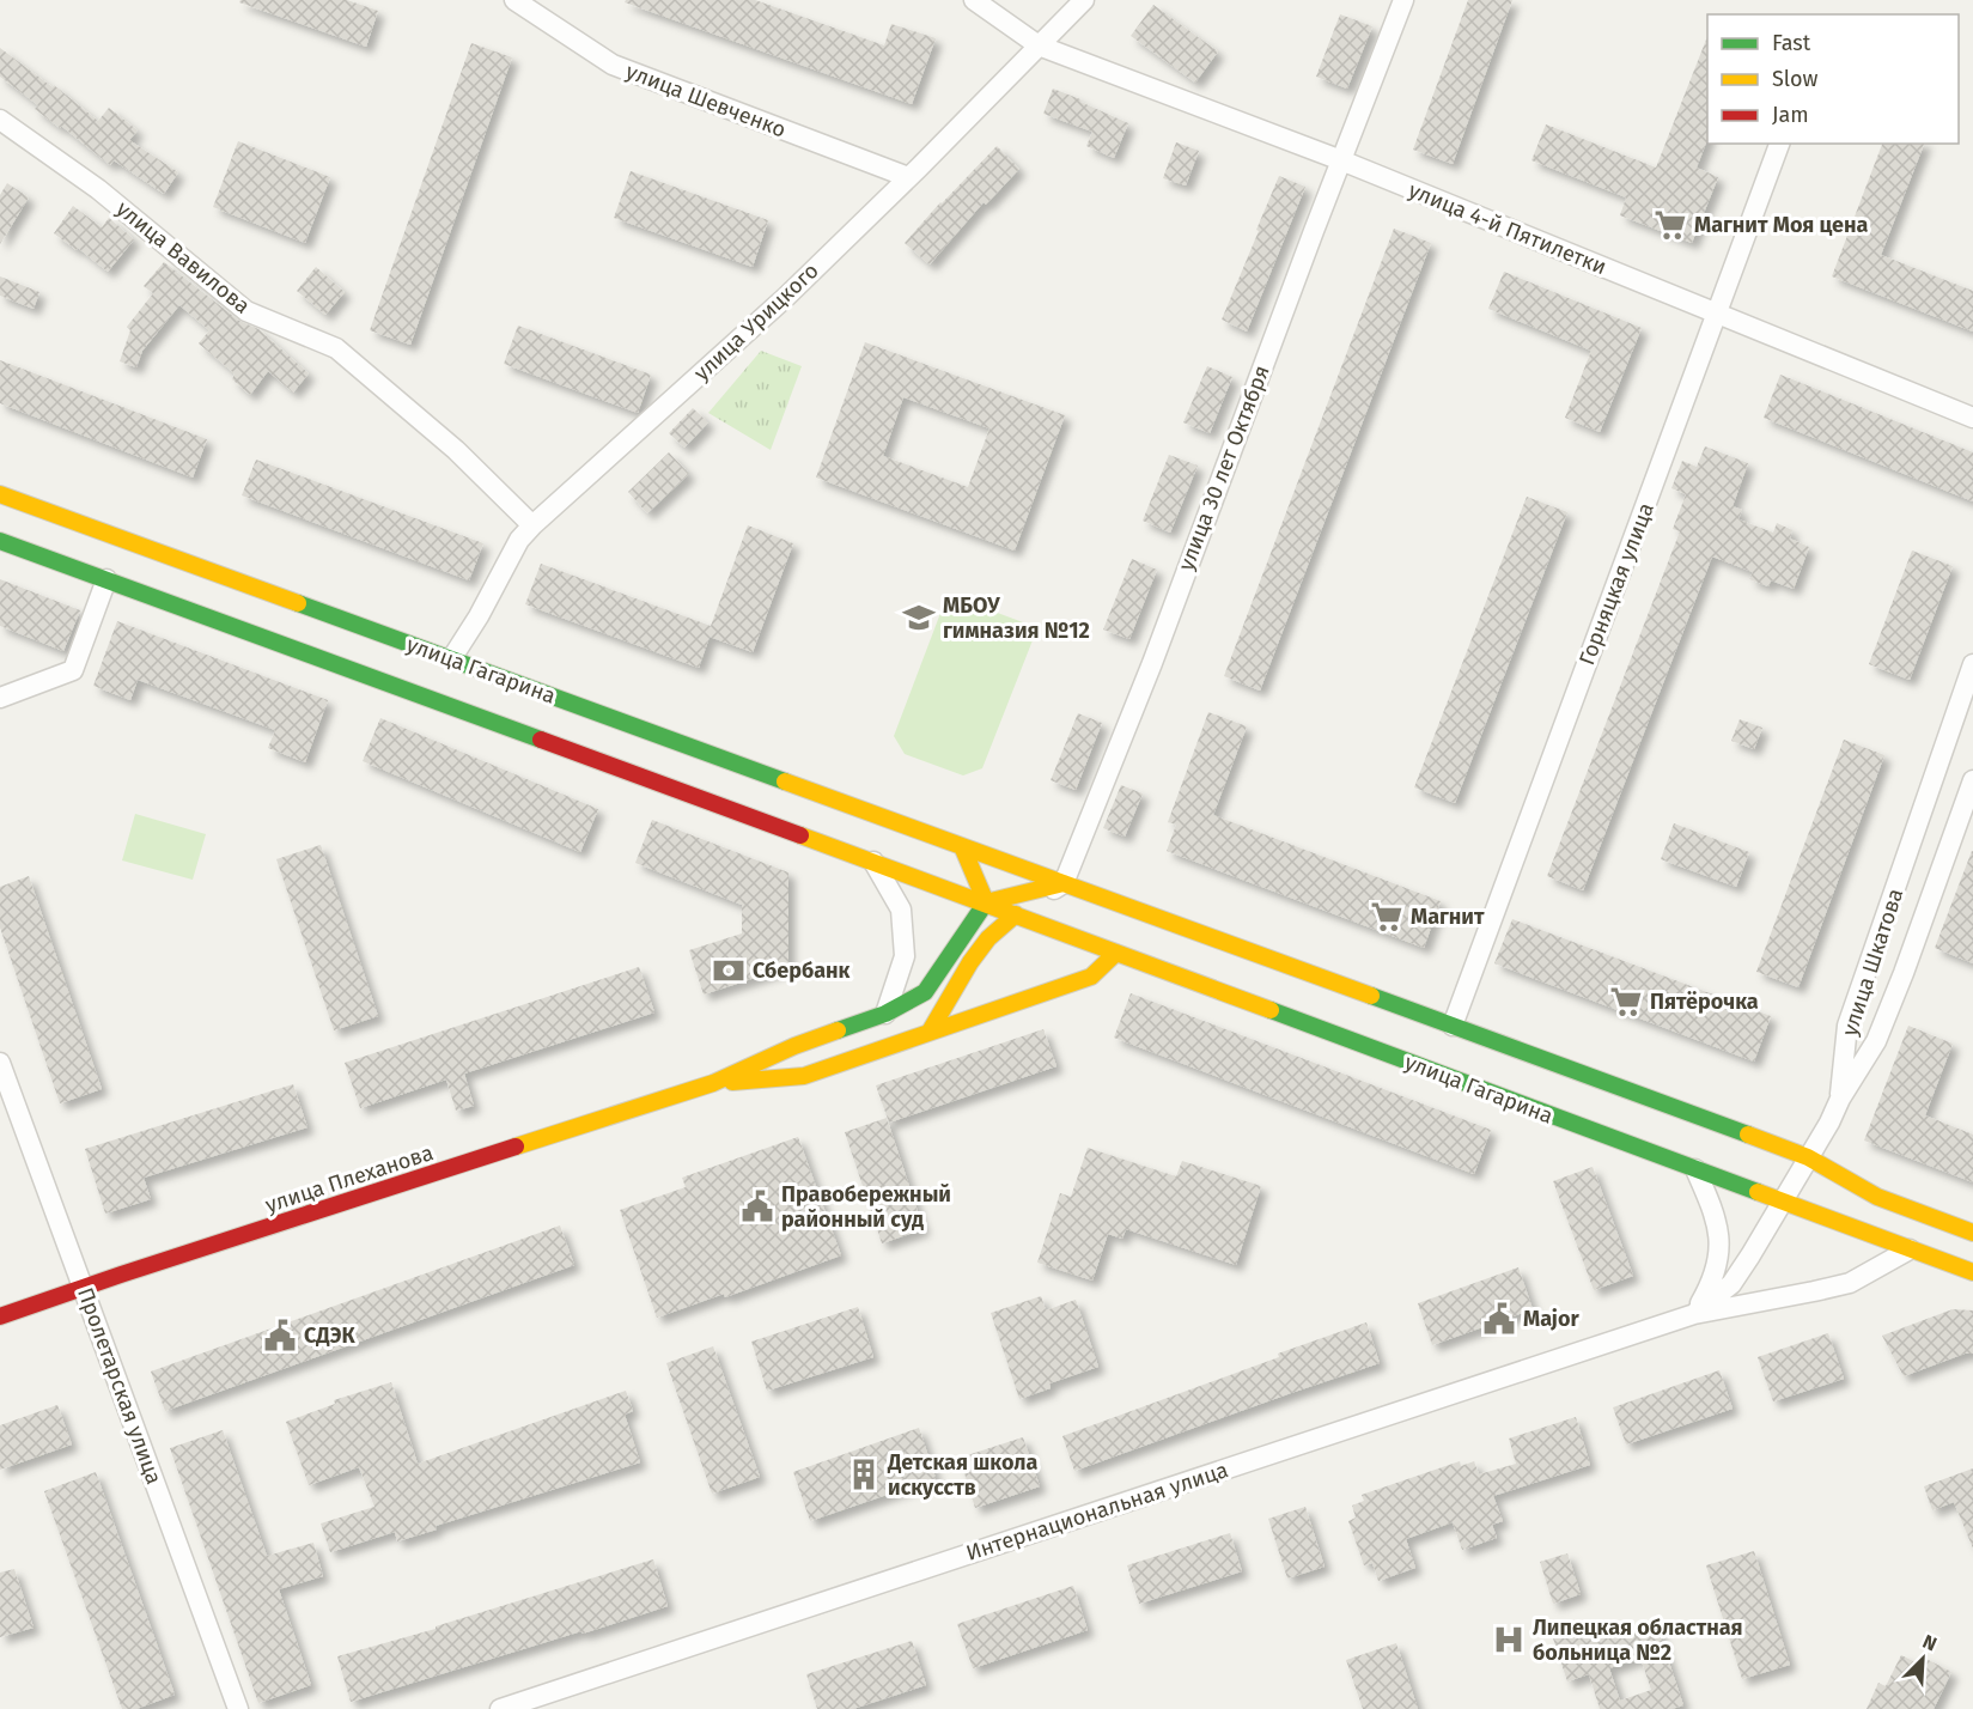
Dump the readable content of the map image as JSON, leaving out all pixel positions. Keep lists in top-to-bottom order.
{
  "streets": {
    "main road": ["улица Гагарина", "улица Плеханова"],
    "street": [
      "улица Шевченко",
      "улица 4-й Пятилетки",
      "улица Вавилова",
      "улица Урицкого",
      "улица 30 лет Октября",
      "Горняцкая улица",
      "улица Шкатова",
      "Пролетарская улица",
      "Интернациональная улица"
    ]
  },
  "crossings": [
    ["улица Шевченко", "улица Урицкого"],
    ["улица 4-й Пятилетки", "улица Урицкого"],
    ["улица 4-й Пятилетки", "улица 30 лет Октября"],
    ["улица 4-й Пятилетки", "Горняцкая улица"],
    ["улица Вавилова", "улица Урицкого"],
    ["улица Урицкого", "улица Гагарина"],
    ["улица 30 лет Октября", "улица Гагарина"],
    ["Горняцкая улица", "улица Гагарина"],
    ["улица Гагарина", "улица Плеханова"],
    ["улица Плеханова", "Пролетарская улица"]
  ],
  "places": {
    "supermarket": ["Магнит Моя цена", "Магнит", "Пятёрочка"],
    "school or university": ["МБОУ гимназия №12"],
    "bank": ["Сбербанк"],
    "public building": ["Правобережный районный суд", "Major", "СДЭК"],
    "building": ["Детская школа искусств"],
    "hospital": ["Липецкая областная больница №2"]
  },
  "legend": ["Fast", "Slow", "Jam"],
  "north": "top right"
}
